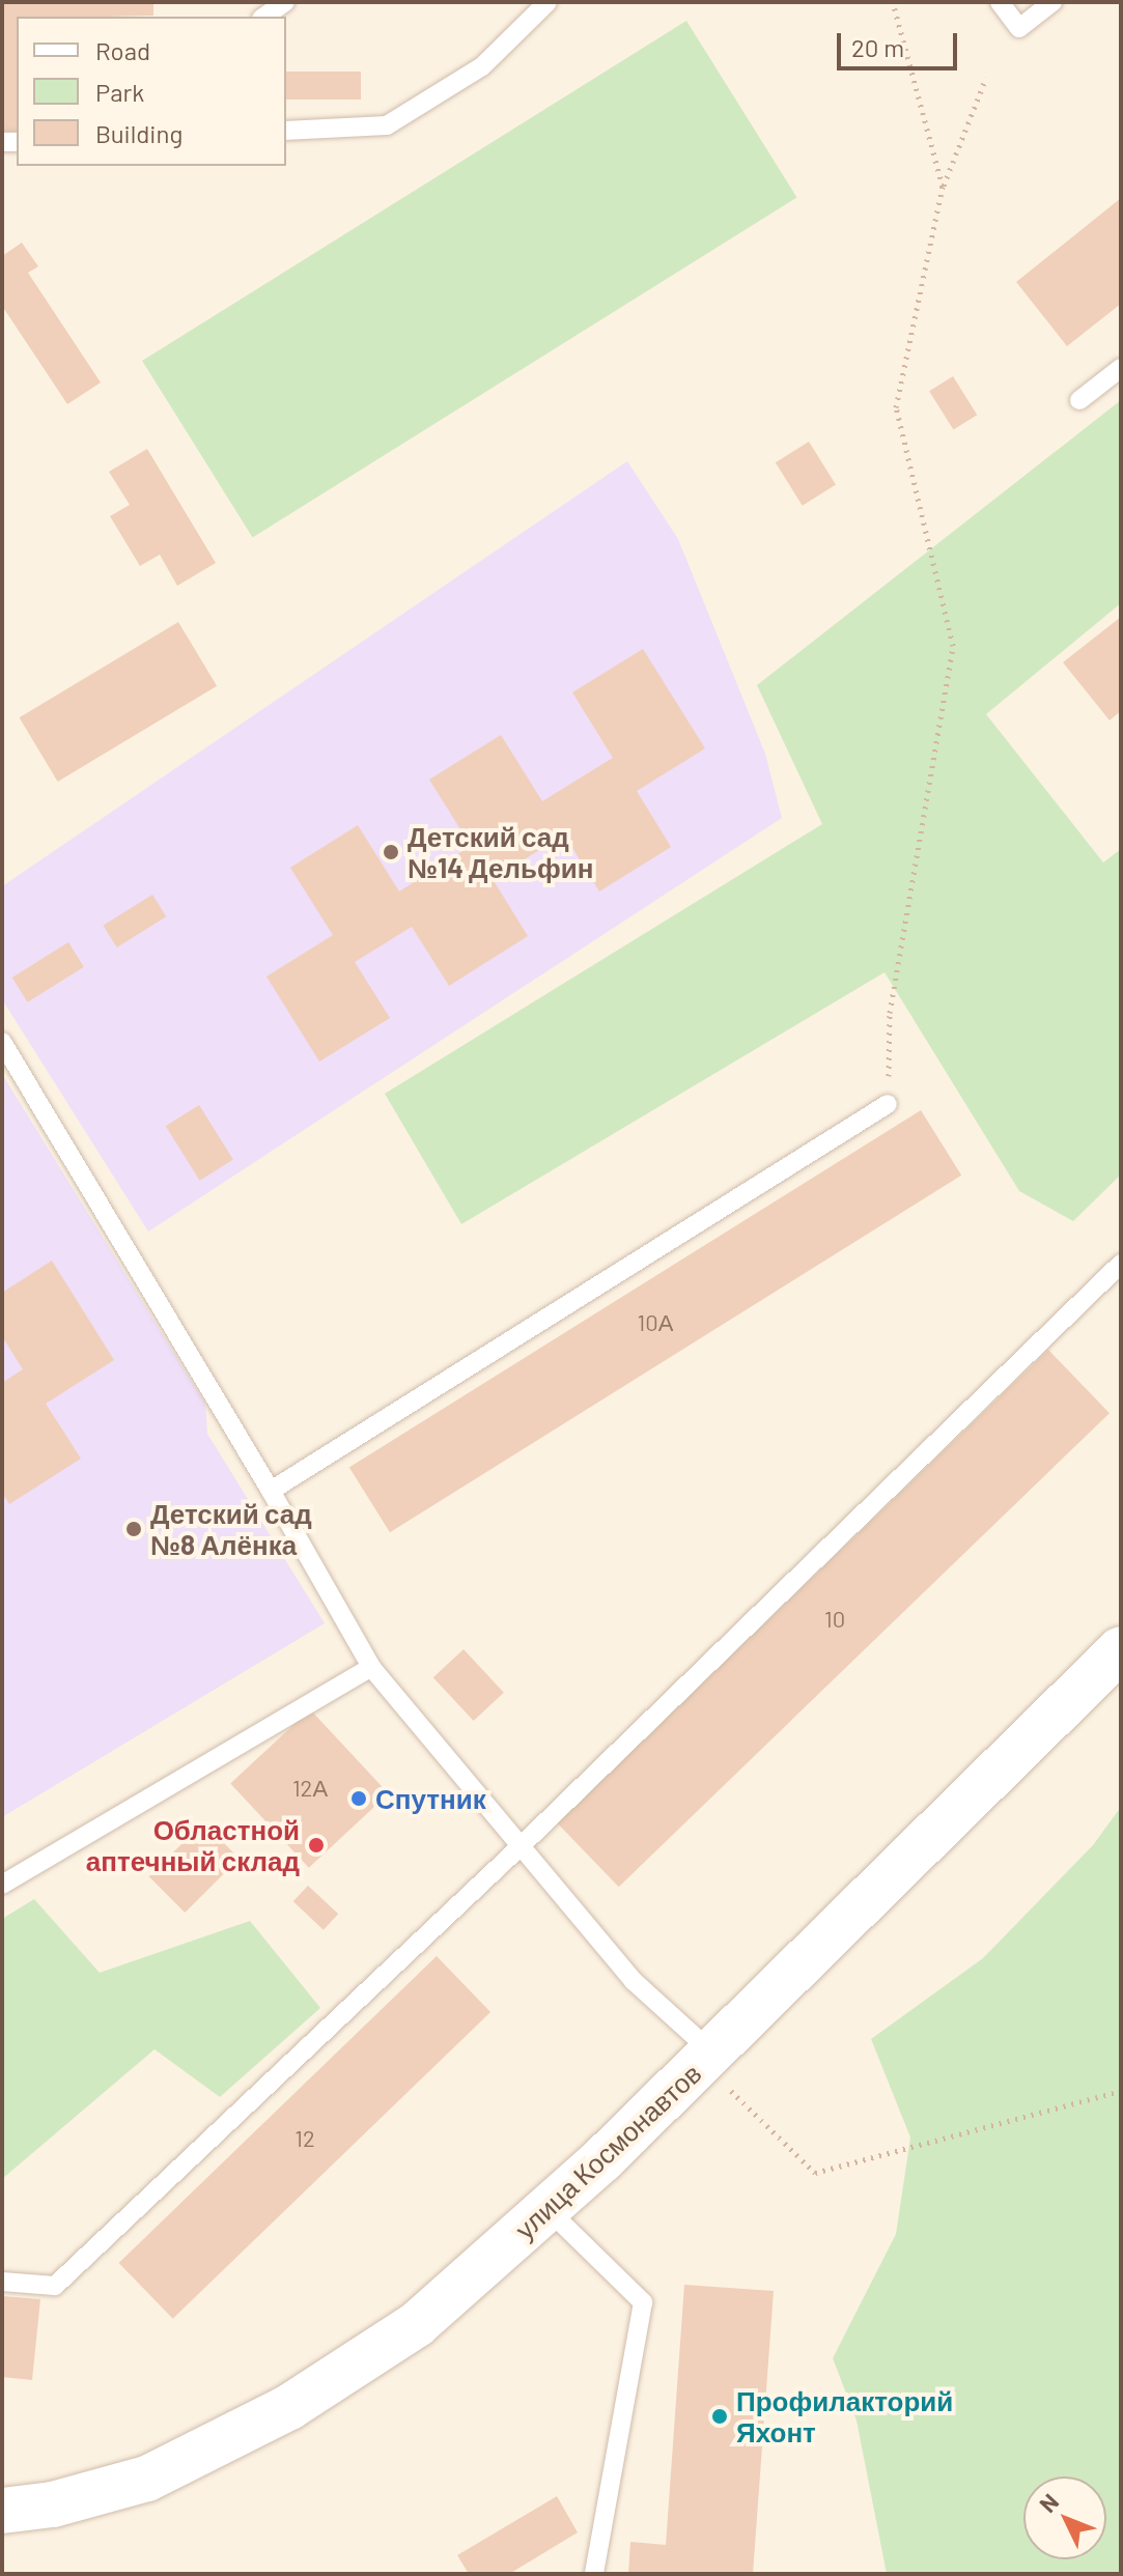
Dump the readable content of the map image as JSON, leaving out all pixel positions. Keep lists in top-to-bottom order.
{
  "streets": {
    "street": ["улица Космонавтов"]
  },
  "places": [
    "Детский сад №14 Дельфин",
    "Детский сад №8 Алёнка",
    "Спутник",
    "Областной аптечный склад",
    "Профилакторий Яхонт"
  ],
  "house_numbers": [
    "10А",
    "10",
    "12А",
    "12"
  ],
  "legend": ["Road", "Park", "Building"],
  "scale_bar": "20 m",
  "north": "top left"
}
